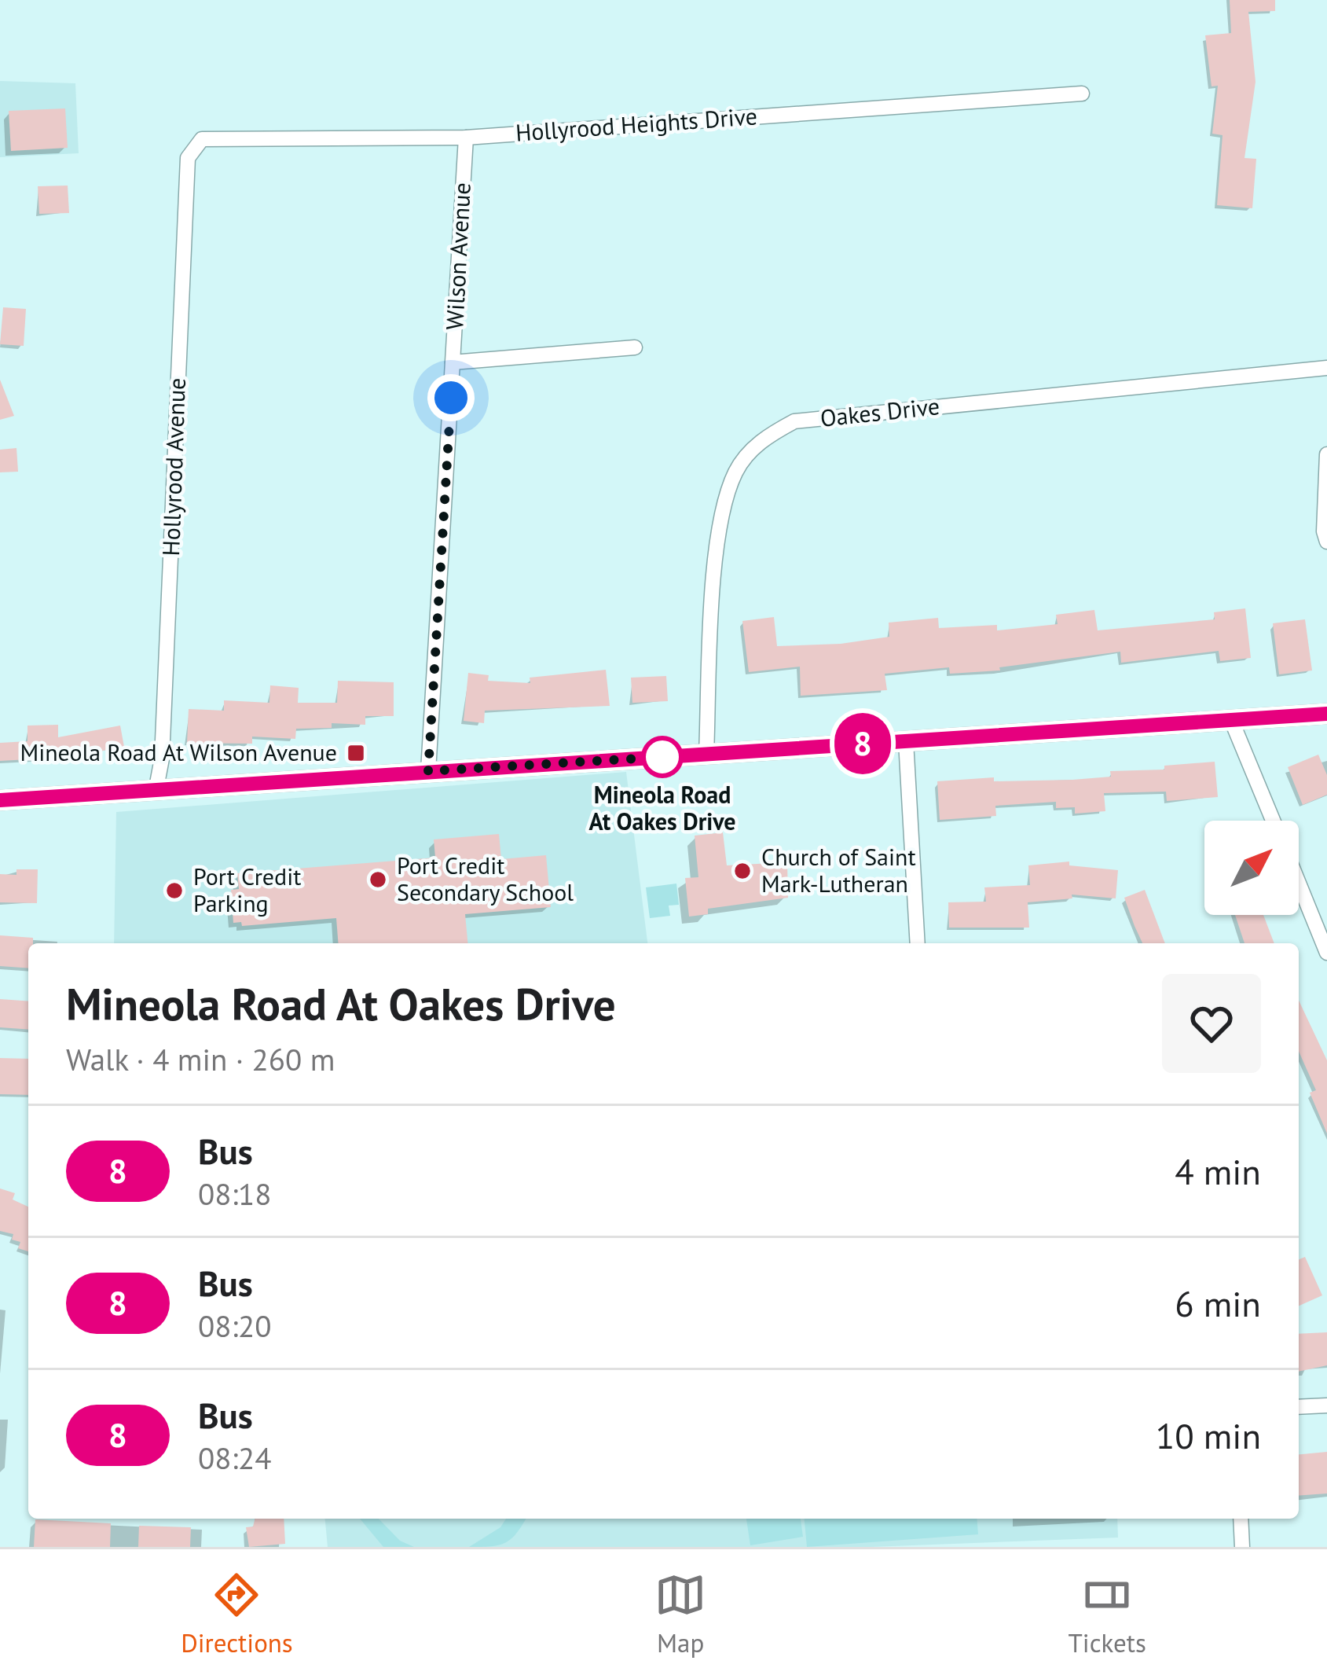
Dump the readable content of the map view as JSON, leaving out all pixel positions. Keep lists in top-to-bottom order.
{
  "streets": {
    "street": [
      "Hollyrood Heights Drive",
      "Wilson Avenue",
      "Oakes Drive",
      "Hollyrood Avenue"
    ]
  },
  "crossings": [
    ["Hollyrood Heights Drive", "Wilson Avenue"],
    ["Hollyrood Heights Drive", "Hollyrood Avenue"]
  ],
  "places": {
    "transit": ["Mineola Road At Wilson Avenue"],
    "other": [
      "Mineola Road At Oakes Drive",
      "Church of Saint Mark-Lutheran",
      "Port Credit Secondary School",
      "Port Credit Parking"
    ]
  },
  "lines": ["bus line 8"],
  "north": "top right",
  "page": {
    "on_map": "8",
    "heading": ["Mineola Road At Oakes Drive", "Walk · 4 min · 260 m"],
    "list": [
      {
        "mark": "8",
        "name": "Bus",
        "note": "08:18",
        "value": "4 min"
      },
      {
        "mark": "8",
        "name": "Bus",
        "note": "08:20",
        "value": "6 min"
      },
      {
        "mark": "8",
        "name": "Bus",
        "note": "08:24",
        "value": "10 min"
      }
    ],
    "tabs": ["Directions", "Map", "Tickets"]
  }
}
